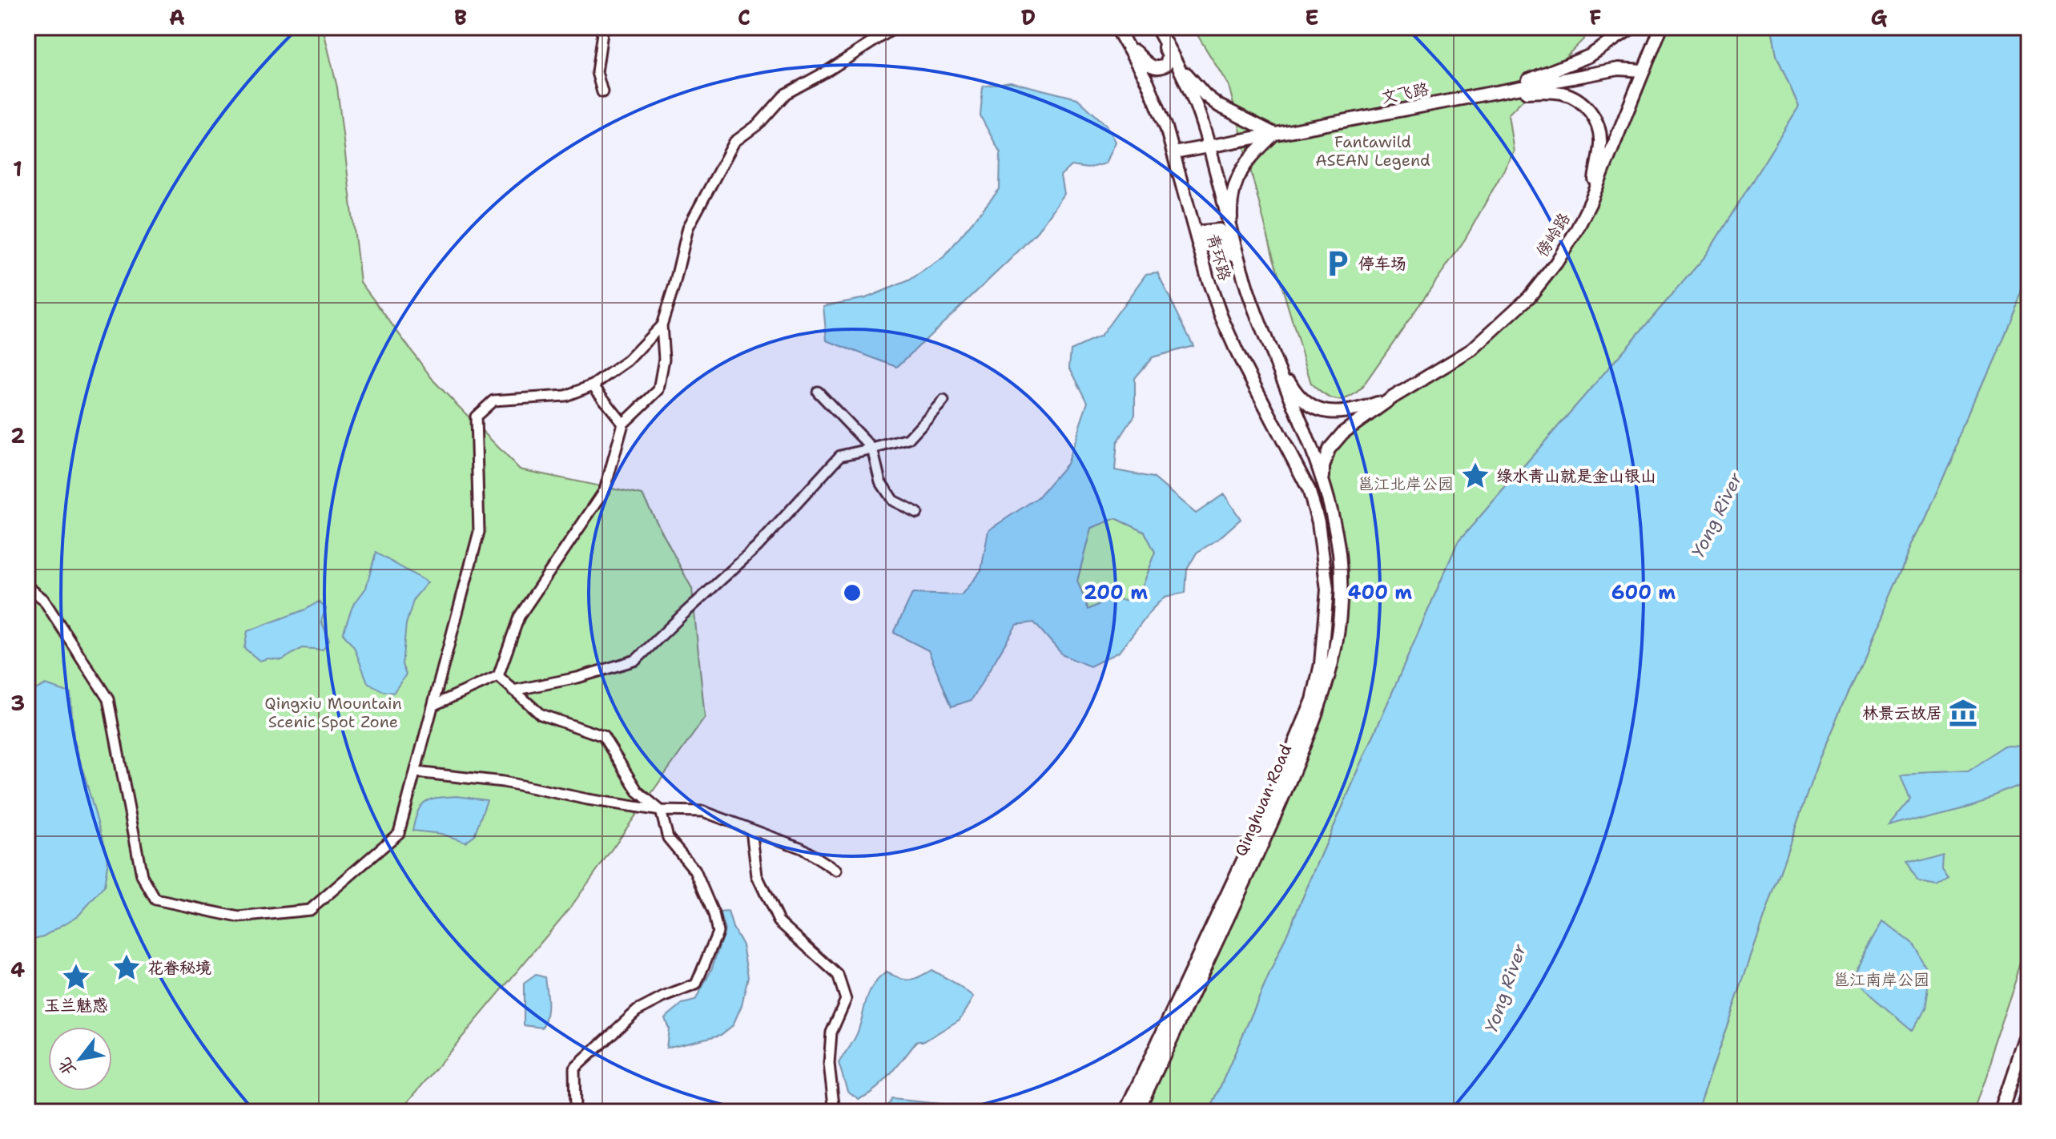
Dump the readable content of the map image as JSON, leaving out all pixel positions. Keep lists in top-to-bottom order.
{
  "streets": {
    "main road": [
      "文飞路",
      "傍岭路",
      "青环路",
      "Qinghuan Road"
    ]
  },
  "crossings": [
    ["文飞路", "傍岭路"],
    ["文飞路", "青环路"],
    ["青环路", "Qinghuan Road"]
  ],
  "water": ["Yong River"],
  "parks": [
    "Fantawild ASEAN Legend",
    "邕江北岸公园",
    "Qingxiu Mountain Scenic Spot Zone",
    "邕江南岸公园"
  ],
  "places": {
    "parking": ["停车场"],
    "place": ["绿水青山就是金山银山", "花眷秘境", "玉兰魅惑"],
    "museum": ["林景云故居"]
  },
  "north": "bottom left",
  "grid": {
    "columns": [
      "A",
      "B",
      "C",
      "D",
      "E",
      "F",
      "G"
    ],
    "rows": [
      "1",
      "2",
      "3",
      "4"
    ]
  },
  "rings": ["200 m", "400 m", "600 m"]
}
